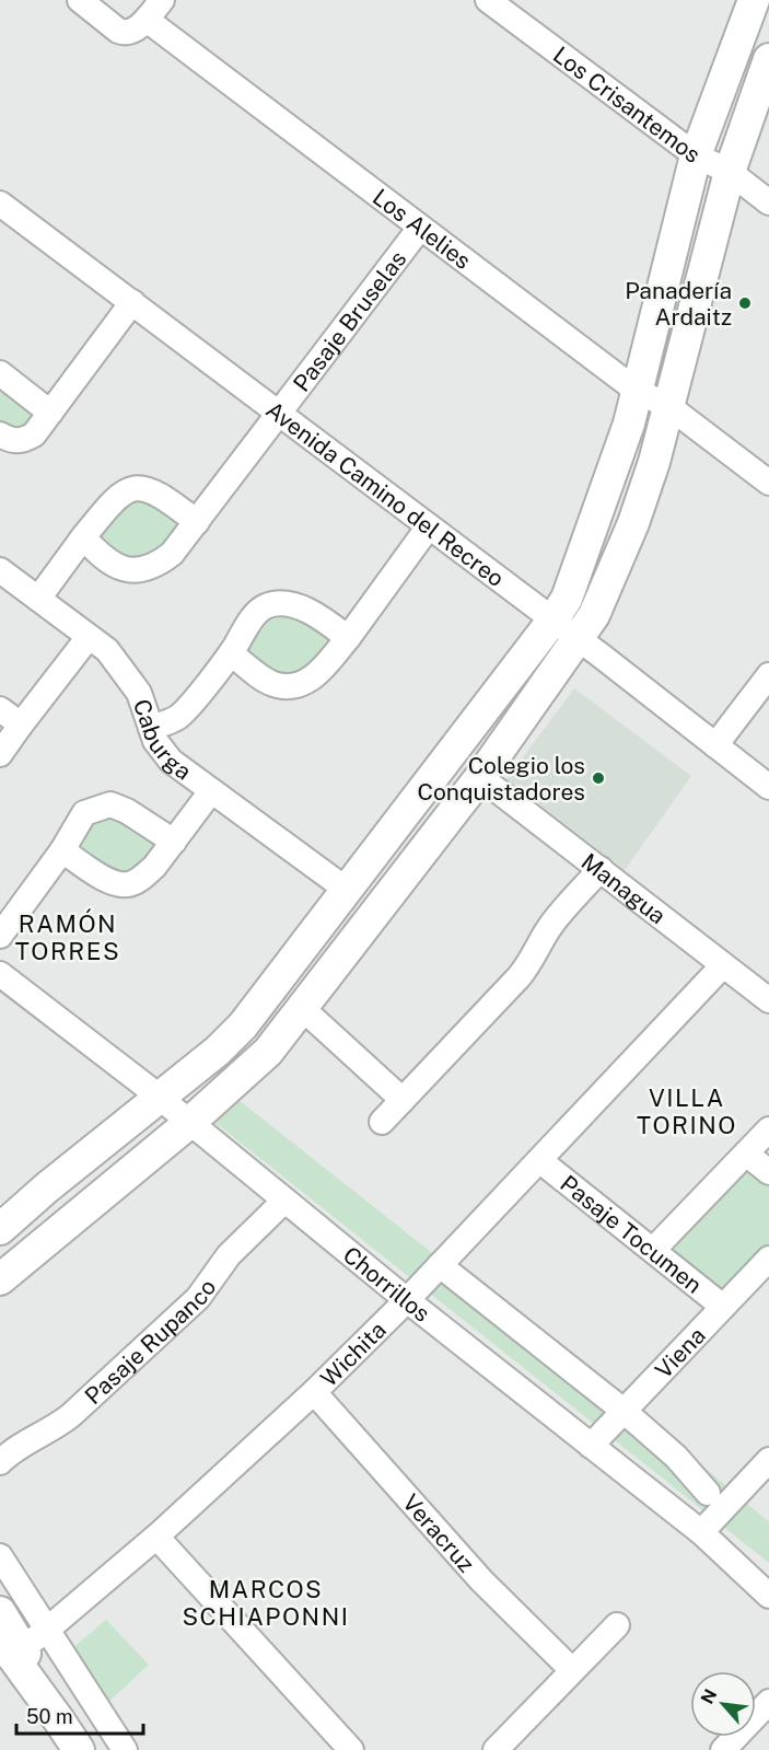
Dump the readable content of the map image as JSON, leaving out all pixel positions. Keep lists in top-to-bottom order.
{
  "streets": {
    "street": [
      "Los Crisantemos",
      "Los Alelies",
      "Pasaje Bruselas",
      "Avenida Camino del Recreo",
      "Caburga",
      "Managua",
      "Pasaje Tocumen",
      "Chorrillos",
      "Pasaje Rupanco",
      "Viena",
      "Wichita",
      "Veracruz"
    ]
  },
  "crossings": [
    ["Los Alelies", "Pasaje Bruselas"],
    ["Pasaje Bruselas", "Avenida Camino del Recreo"],
    ["Managua", "Wichita"],
    ["Pasaje Tocumen", "Viena"],
    ["Pasaje Tocumen", "Wichita"],
    ["Chorrillos", "Pasaje Rupanco"],
    ["Chorrillos", "Viena"],
    ["Chorrillos", "Wichita"],
    ["Wichita", "Veracruz"]
  ],
  "districts": ["RAMÓN TORRES", "VILLA TORINO", "MARCOS SCHIAPONNI"],
  "places": ["Panadería Ardaitz", "Colegio los Conquistadores"],
  "scale_bar": "50 m",
  "north": "top left"
}
